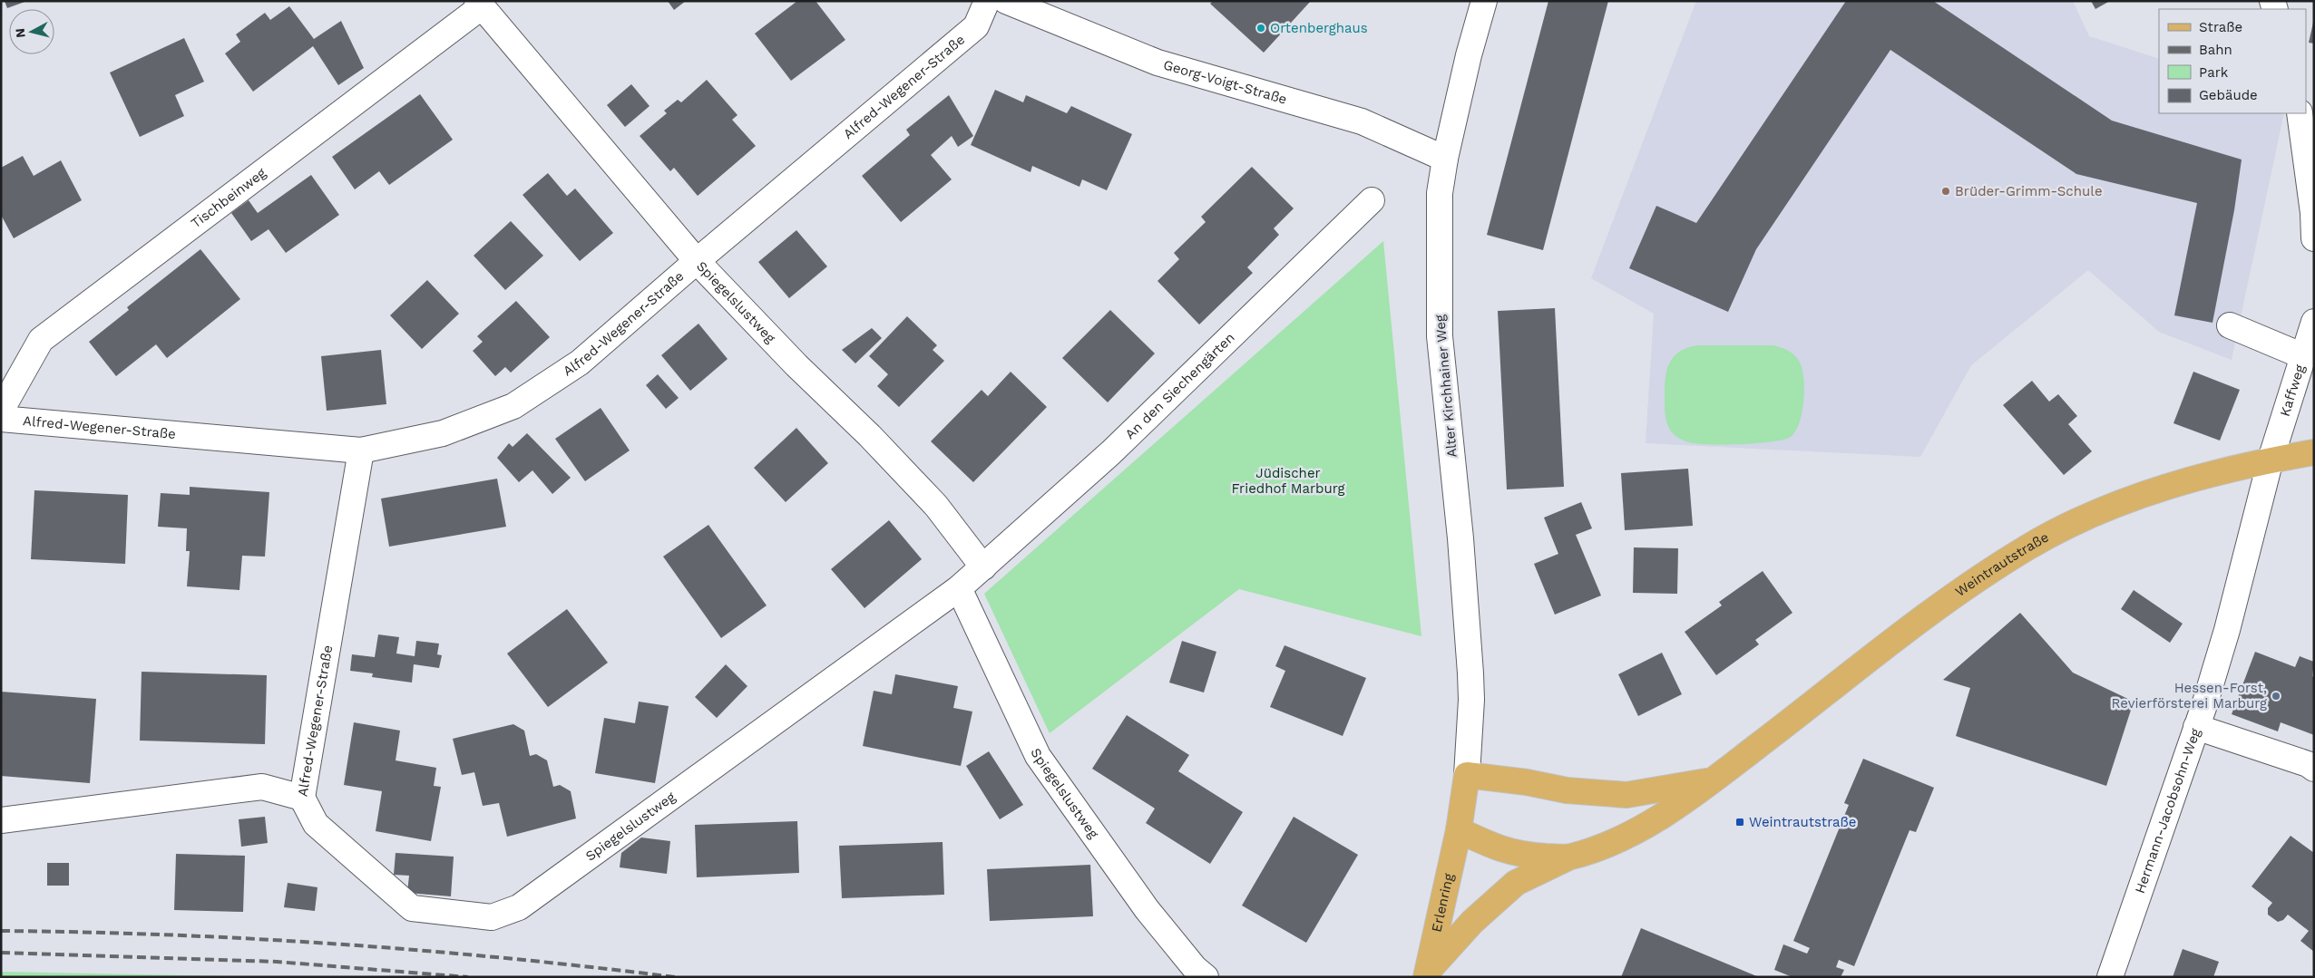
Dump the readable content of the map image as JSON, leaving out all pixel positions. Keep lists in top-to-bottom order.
{
  "streets": {
    "main road": ["Weintrautstraße", "Erlenring"],
    "street": [
      "Georg-Voigt-Straße",
      "Alfred-Wegener-Straße",
      "Tischbeinweg",
      "Spiegelslustweg",
      "An den Siechengärten",
      "Alter Kirchhainer Weg",
      "Kaffweg",
      "Hermann-Jacobsohn-Weg"
    ]
  },
  "crossings": [
    ["Georg-Voigt-Straße", "Alter Kirchhainer Weg"],
    ["Alfred-Wegener-Straße", "Spiegelslustweg"],
    ["Tischbeinweg", "Spiegelslustweg"],
    ["Spiegelslustweg", "An den Siechengärten"],
    ["Alter Kirchhainer Weg", "Weintrautstraße"],
    ["Alter Kirchhainer Weg", "Erlenring"],
    ["Kaffweg", "Weintrautstraße"],
    ["Kaffweg", "Hermann-Jacobsohn-Weg"],
    ["Weintrautstraße", "Hermann-Jacobsohn-Weg"],
    ["Weintrautstraße", "Erlenring"]
  ],
  "parks": ["Jüdischer Friedhof Marburg"],
  "places": {
    "other": ["Ortenberghaus", "Brüder-Grimm-Schule", "Hessen-Forst, Revierförsterei Marburg"],
    "transit": ["Weintrautstraße"]
  },
  "legend": [
    "Straße",
    "Bahn",
    "Park",
    "Gebäude"
  ],
  "north": "left"
}
